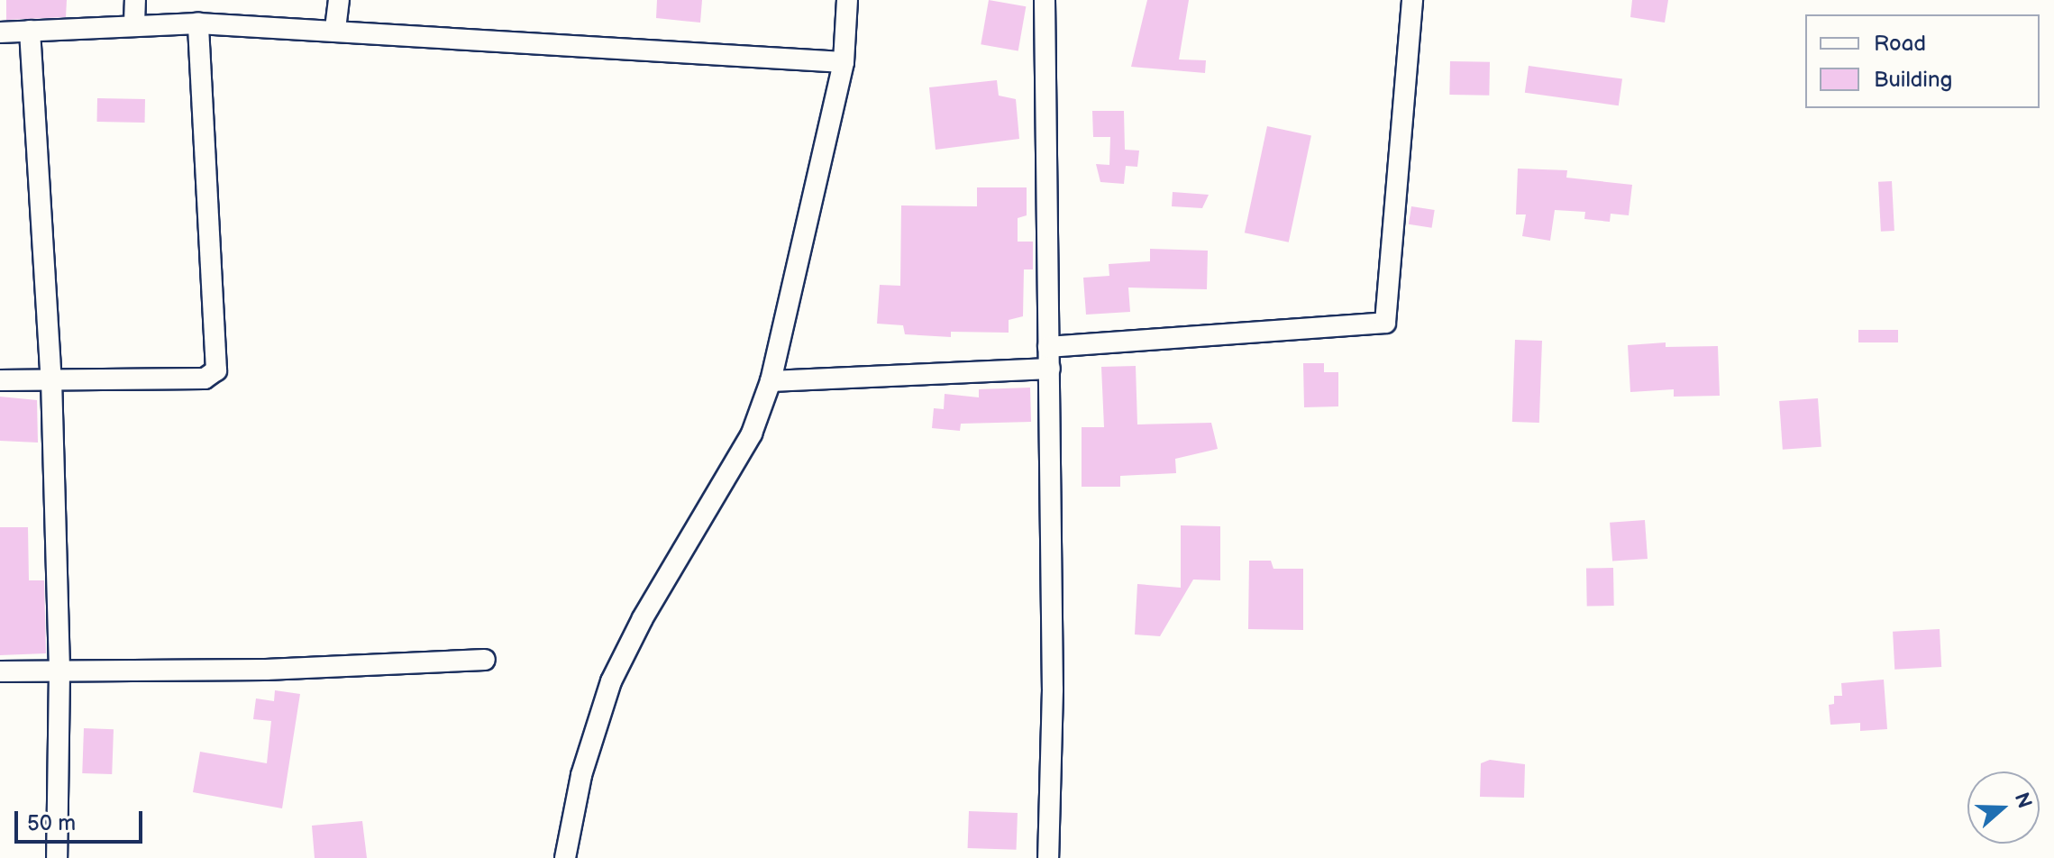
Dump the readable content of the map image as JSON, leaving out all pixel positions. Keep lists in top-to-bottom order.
{
  "legend": ["Road", "Building"],
  "scale_bar": "50 m",
  "north": "right"
}
